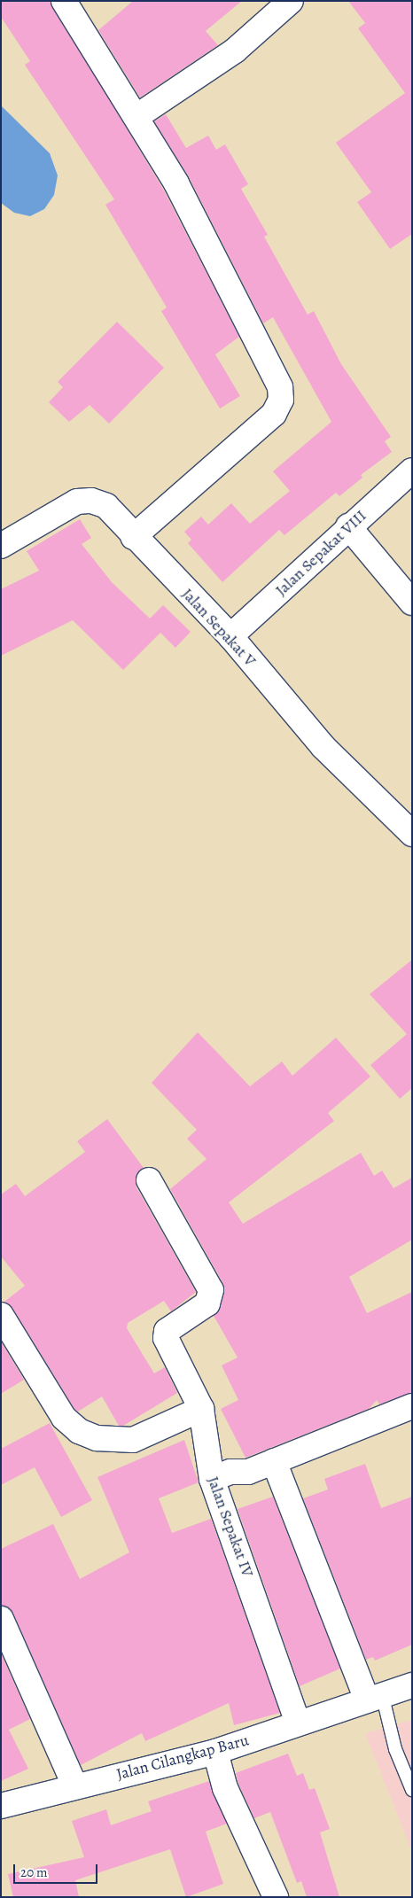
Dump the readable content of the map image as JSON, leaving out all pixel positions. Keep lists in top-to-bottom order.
{
  "streets": {
    "street": [
      "Jalan Sepakat VIII",
      "Jalan Sepakat V",
      "Jalan Sepakat IV",
      "Jalan Cilangkap Baru"
    ]
  },
  "crossings": [
    ["Jalan Sepakat VIII", "Jalan Sepakat V"],
    ["Jalan Sepakat IV", "Jalan Cilangkap Baru"]
  ],
  "scale_bar": "20 m"
}
